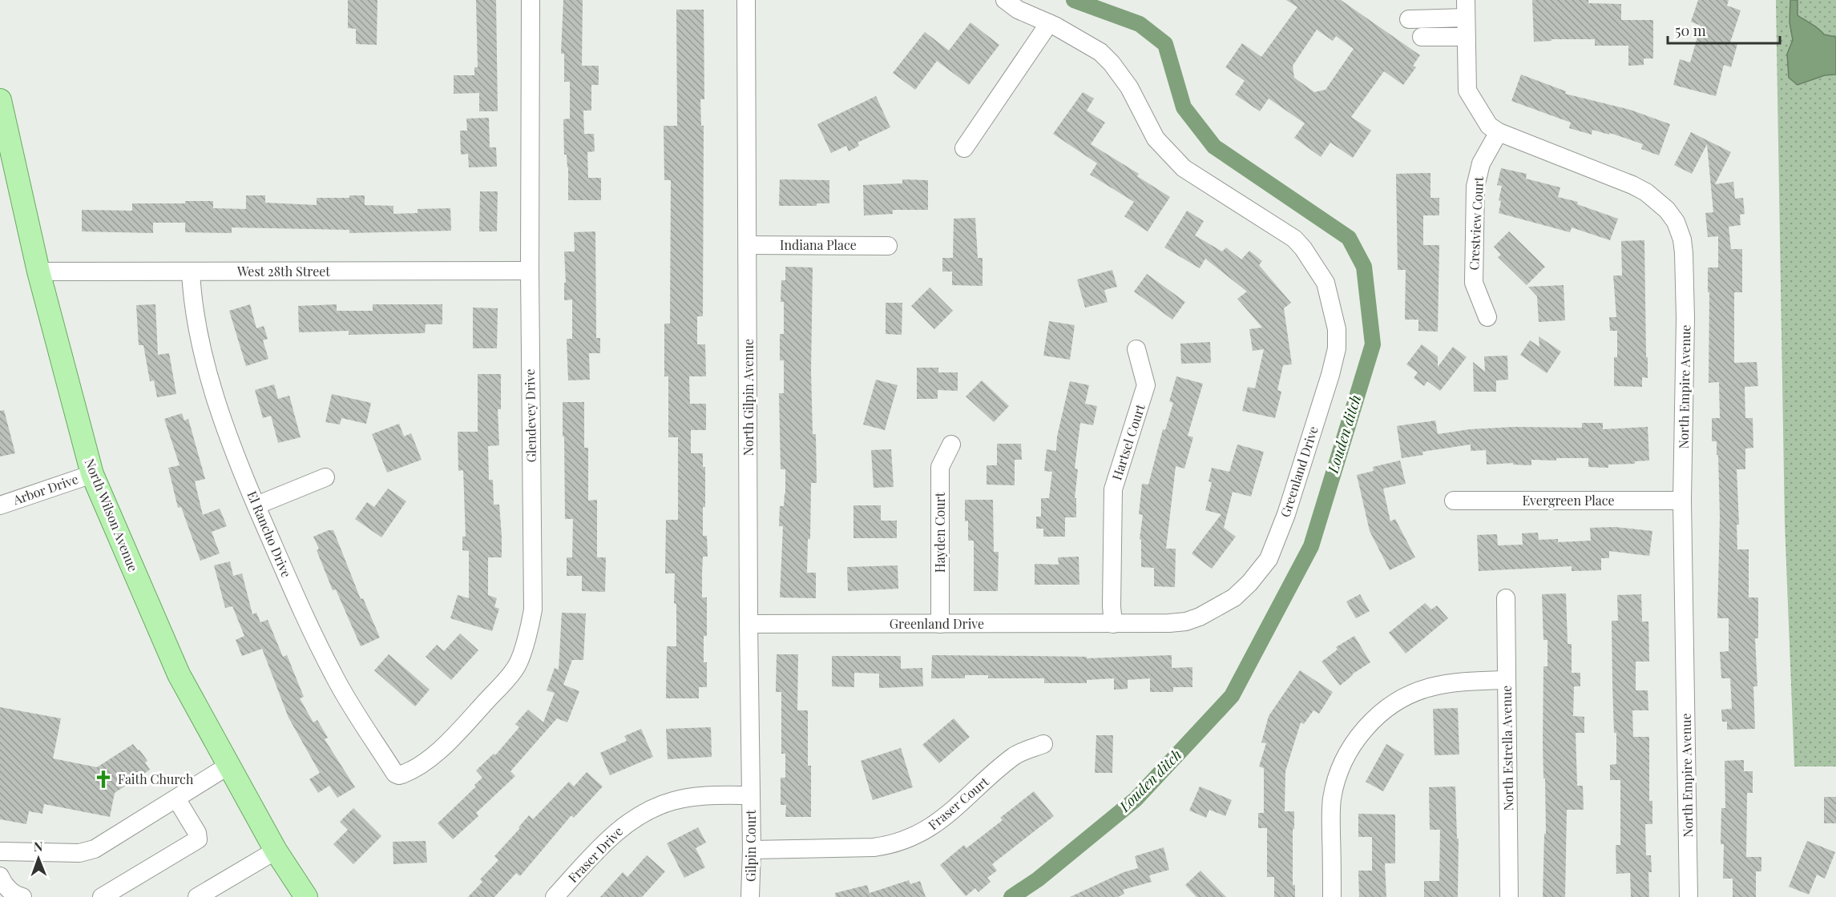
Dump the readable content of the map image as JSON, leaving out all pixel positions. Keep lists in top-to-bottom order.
{
  "streets": {
    "main road": ["North Wilson Avenue"],
    "street": [
      "Crestview Court",
      "Indiana Place",
      "West 28th Street",
      "North Empire Avenue",
      "North Gilpin Avenue",
      "Glendevey Drive",
      "Hartsel Court",
      "Greenland Drive",
      "Arbor Drive",
      "Evergreen Place",
      "Hayden Court",
      "El Rancho Drive",
      "North Estrella Avenue",
      "Fraser Court",
      "Gilpin Court",
      "Fraser Drive"
    ]
  },
  "crossings": [
    ["Crestview Court", "North Empire Avenue"],
    ["Indiana Place", "North Gilpin Avenue"],
    ["West 28th Street", "Glendevey Drive"],
    ["West 28th Street", "North Wilson Avenue"],
    ["West 28th Street", "El Rancho Drive"],
    ["North Empire Avenue", "Evergreen Place"],
    ["North Gilpin Avenue", "Greenland Drive"],
    ["North Gilpin Avenue", "Gilpin Court"],
    ["North Gilpin Avenue", "Fraser Drive"],
    ["Glendevey Drive", "El Rancho Drive"],
    ["Hartsel Court", "Greenland Drive"],
    ["Greenland Drive", "Hayden Court"],
    ["Arbor Drive", "North Wilson Avenue"],
    ["Fraser Court", "Gilpin Court"],
    ["Gilpin Court", "Fraser Drive"]
  ],
  "water": ["Louden ditch"],
  "places": {
    "church": ["Faith Church"]
  },
  "scale_bar": "50 m",
  "north": "top"
}
